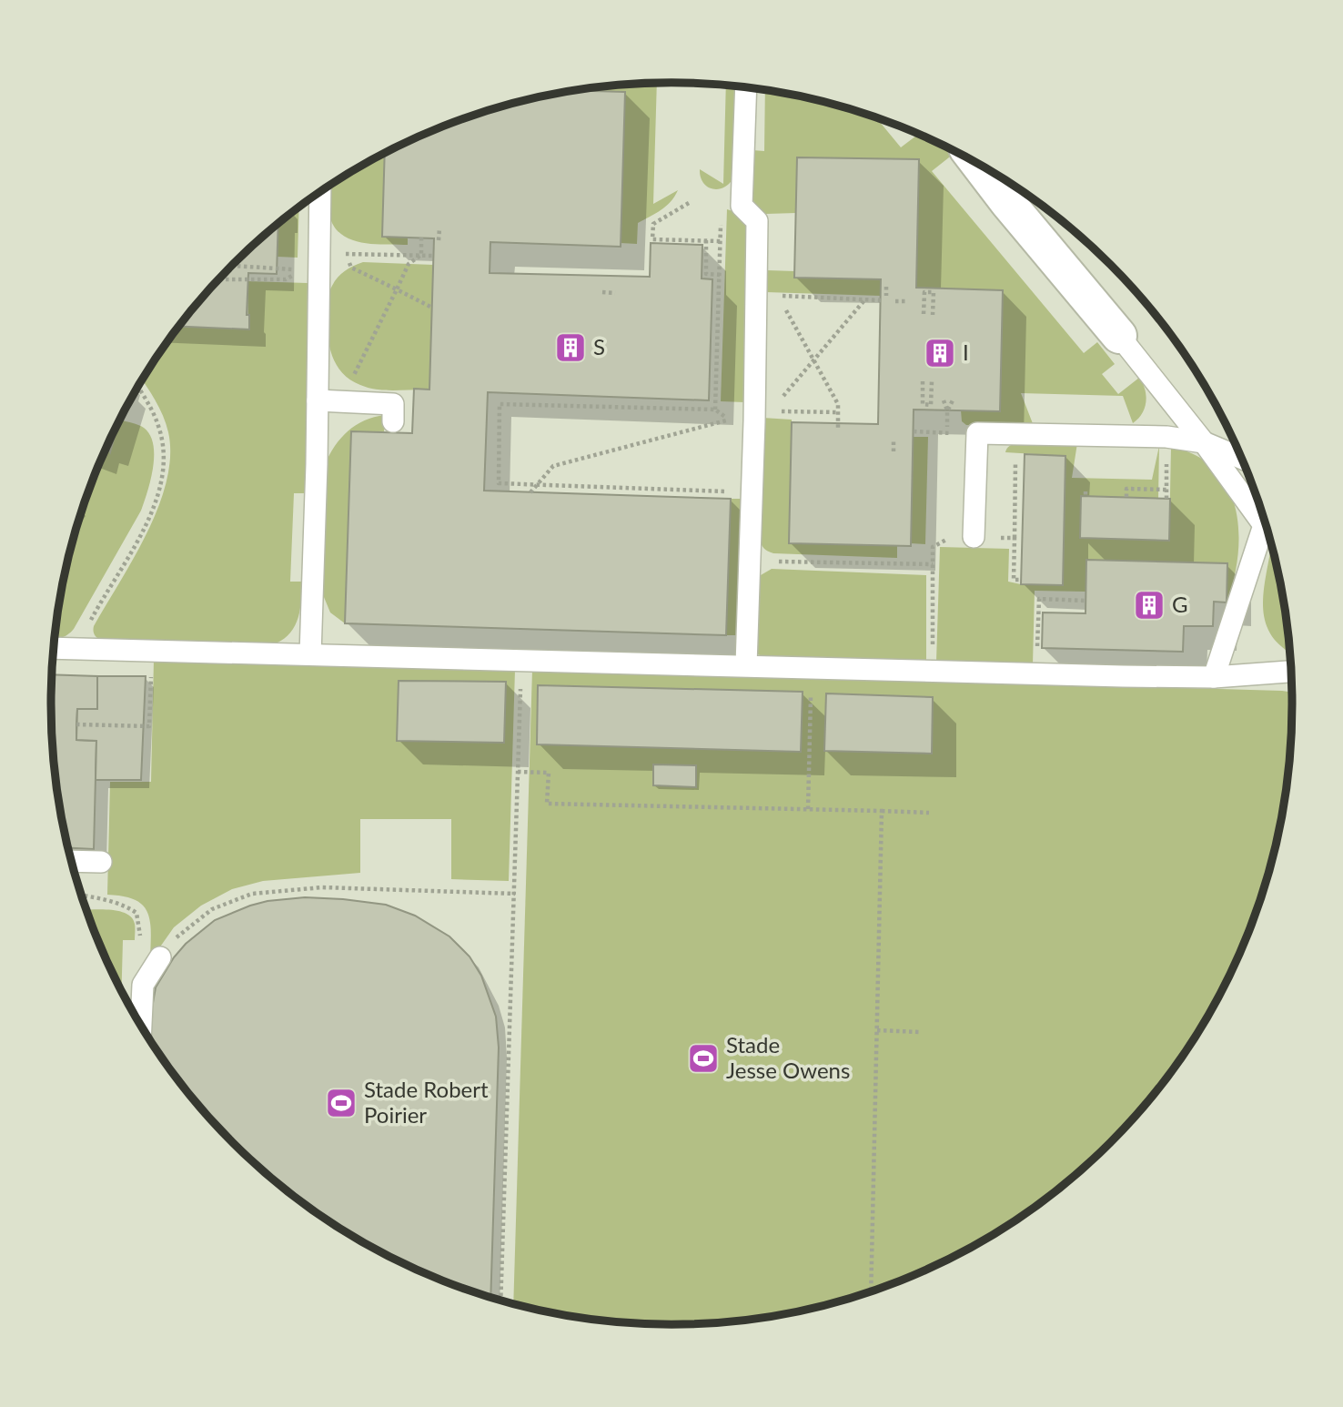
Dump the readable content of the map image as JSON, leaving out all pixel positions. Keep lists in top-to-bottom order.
{
  "places": {
    "building": ["S", "I", "G"],
    "sports": ["Stade Jesse Owens", "Stade Robert Poirier"]
  }
}
